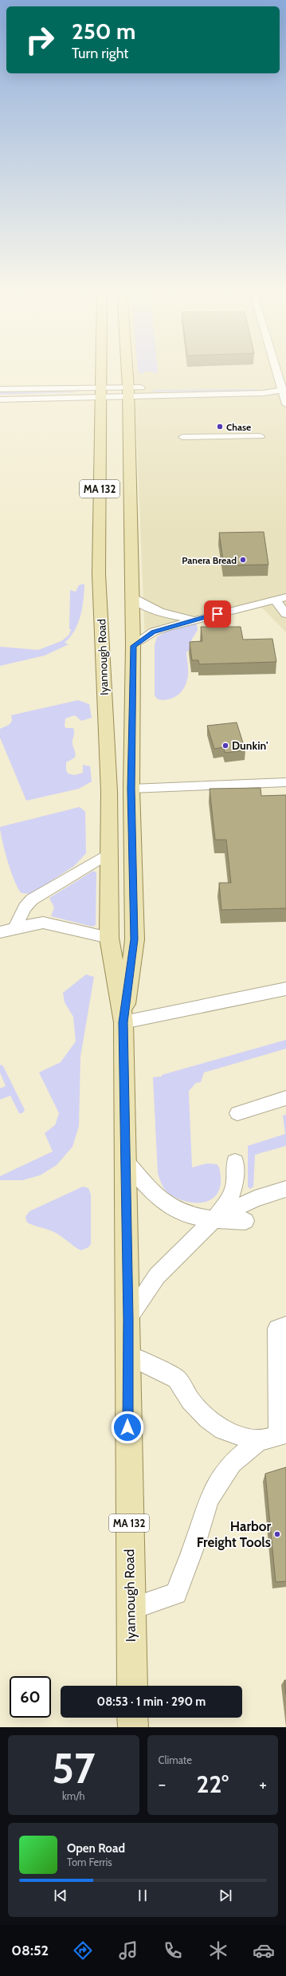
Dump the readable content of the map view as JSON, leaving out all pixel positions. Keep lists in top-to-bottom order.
{
  "streets": {
    "main road": ["MA 132", "Iyannough Road"]
  },
  "places": [
    "Chase",
    "Panera Bread",
    "Dunkin'",
    "Harbor Freight Tools"
  ],
  "page": {
    "turn": ["250 m", "Turn right"],
    "limit": "60",
    "trip": "08:53 · 1 min · 290 m",
    "tile": [
      ["57", "km/h"],
      "Climate"
    ],
    "heat": ["−", "22°", "+"],
    "song": ["Open Road", "Tom Ferris"],
    "tabs": "08:52"
  }
}
